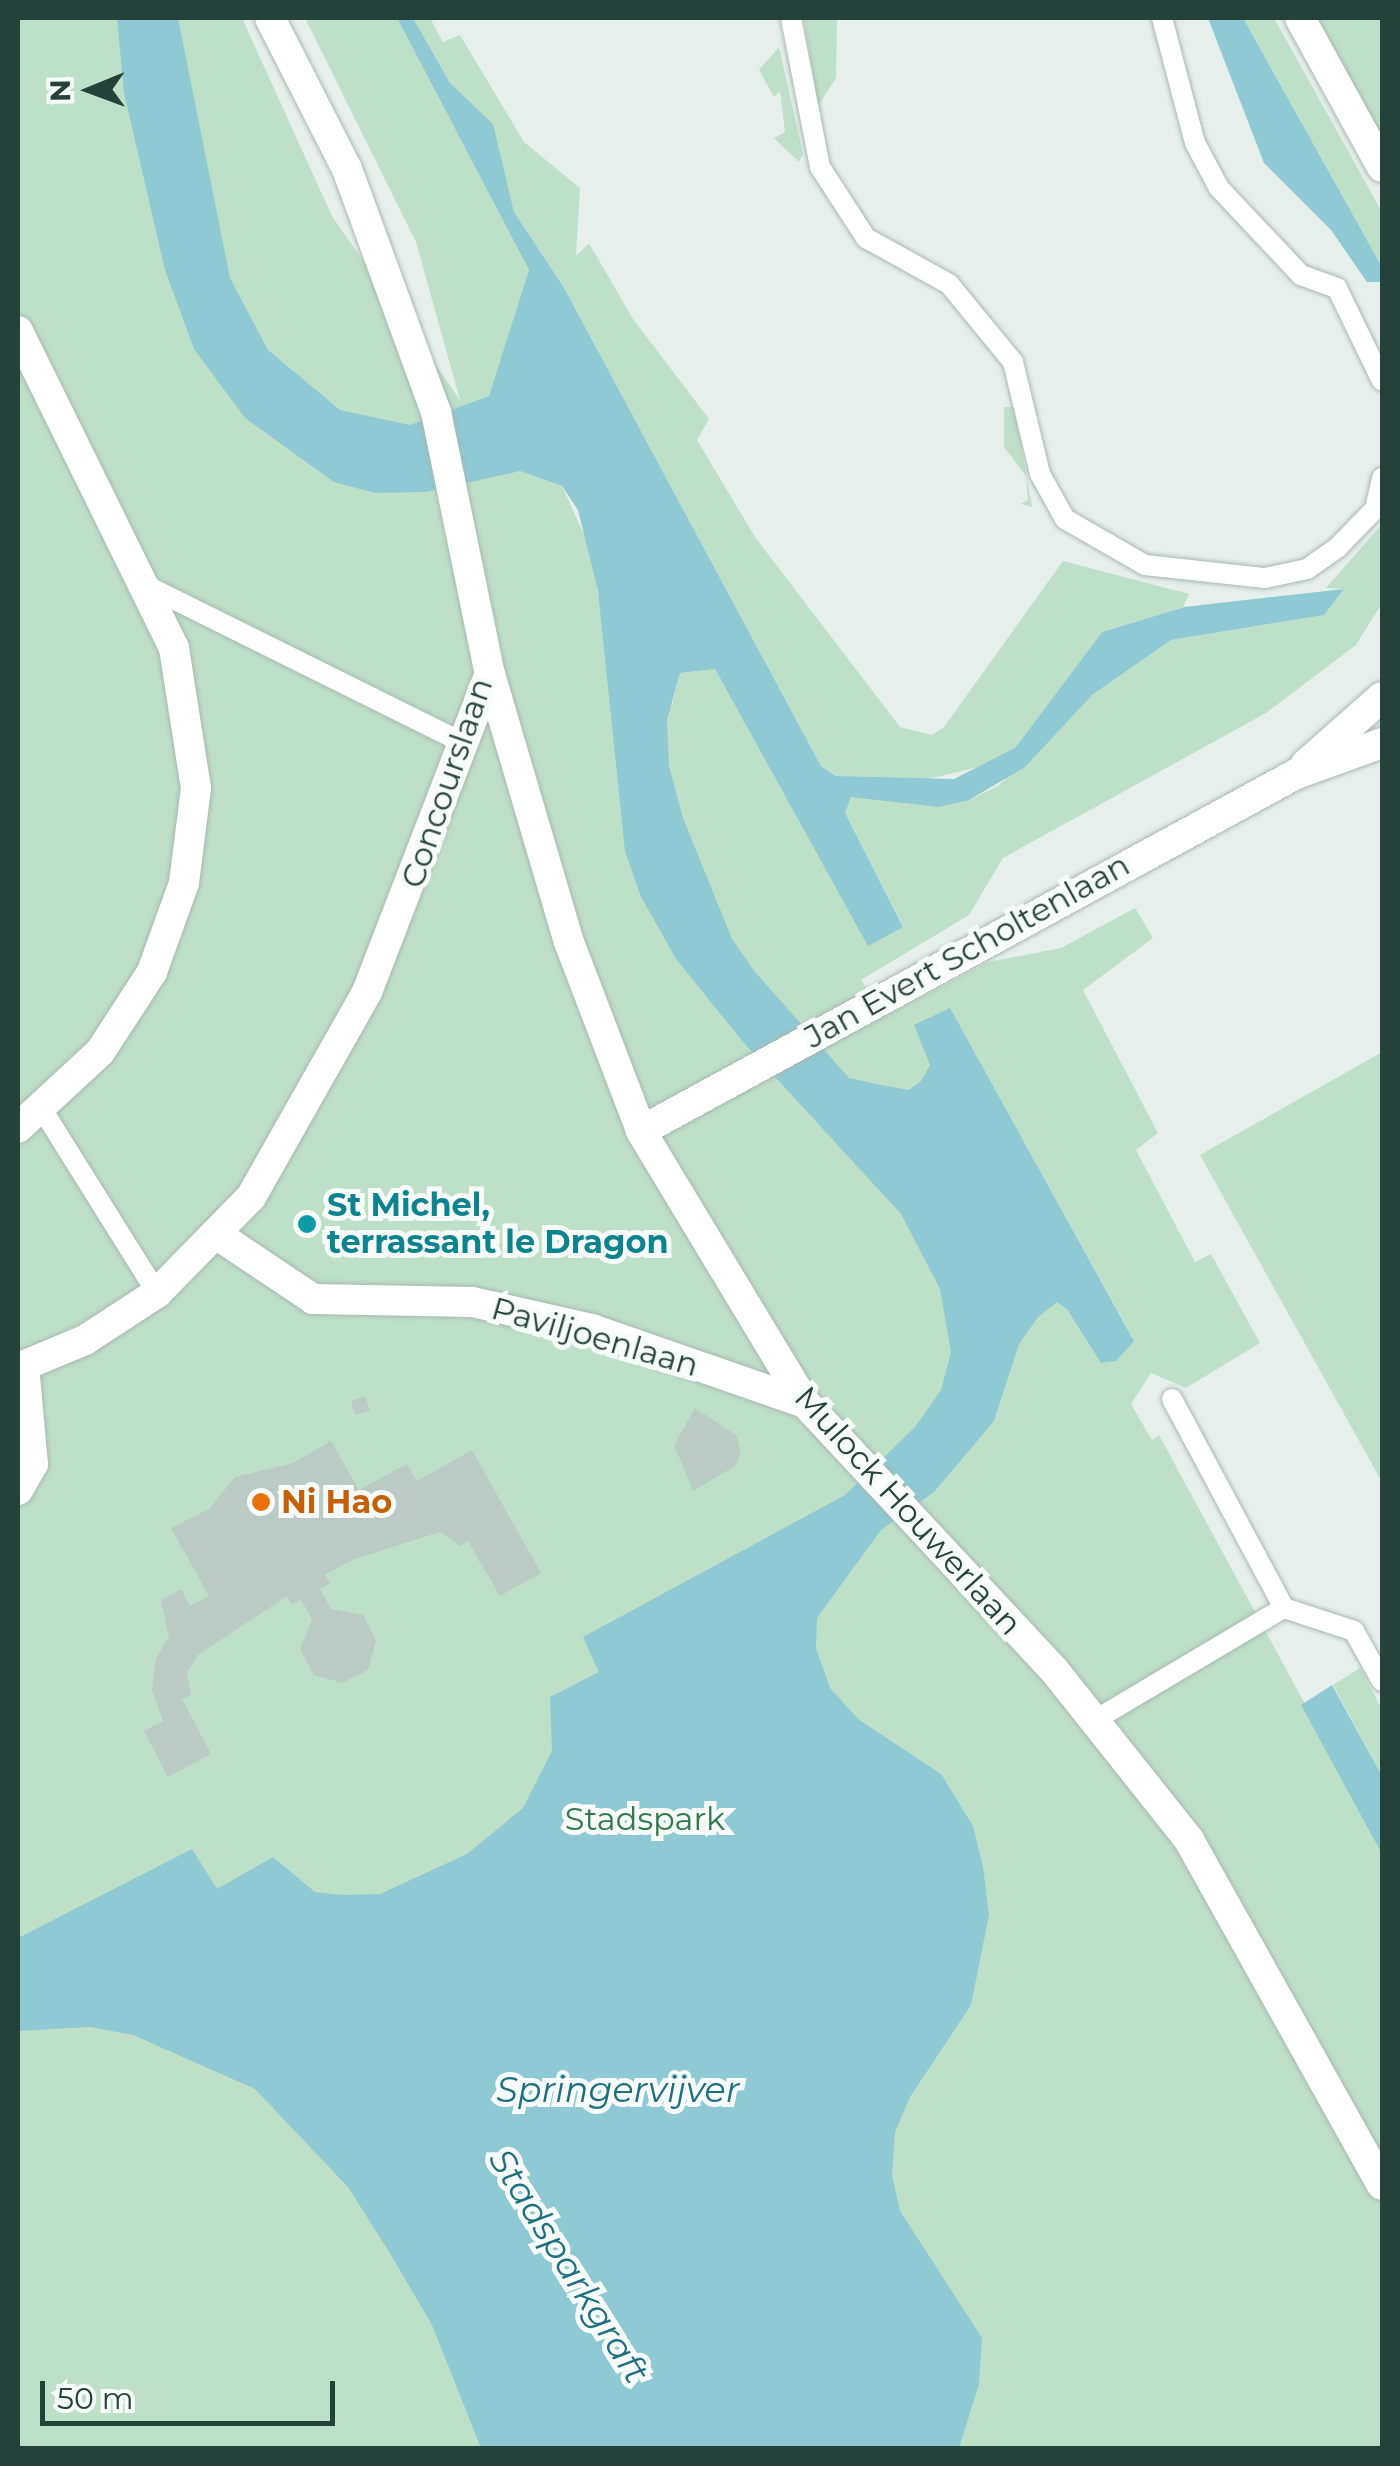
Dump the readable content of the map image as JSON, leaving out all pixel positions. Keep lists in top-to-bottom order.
{
  "streets": {
    "street": [
      "Concourslaan",
      "Jan Evert Scholtenlaan",
      "Paviljoenlaan",
      "Mulock Houwerlaan"
    ]
  },
  "crossings": [
    ["Concourslaan", "Paviljoenlaan"],
    ["Concourslaan", "Mulock Houwerlaan"],
    ["Jan Evert Scholtenlaan", "Mulock Houwerlaan"],
    ["Paviljoenlaan", "Mulock Houwerlaan"]
  ],
  "water": ["Springervijver", "Stadsparkgraft"],
  "parks": ["Stadspark"],
  "places": ["St Michel, terrassant le Dragon", "Ni Hao"],
  "scale_bar": "50 m",
  "north": "left"
}
